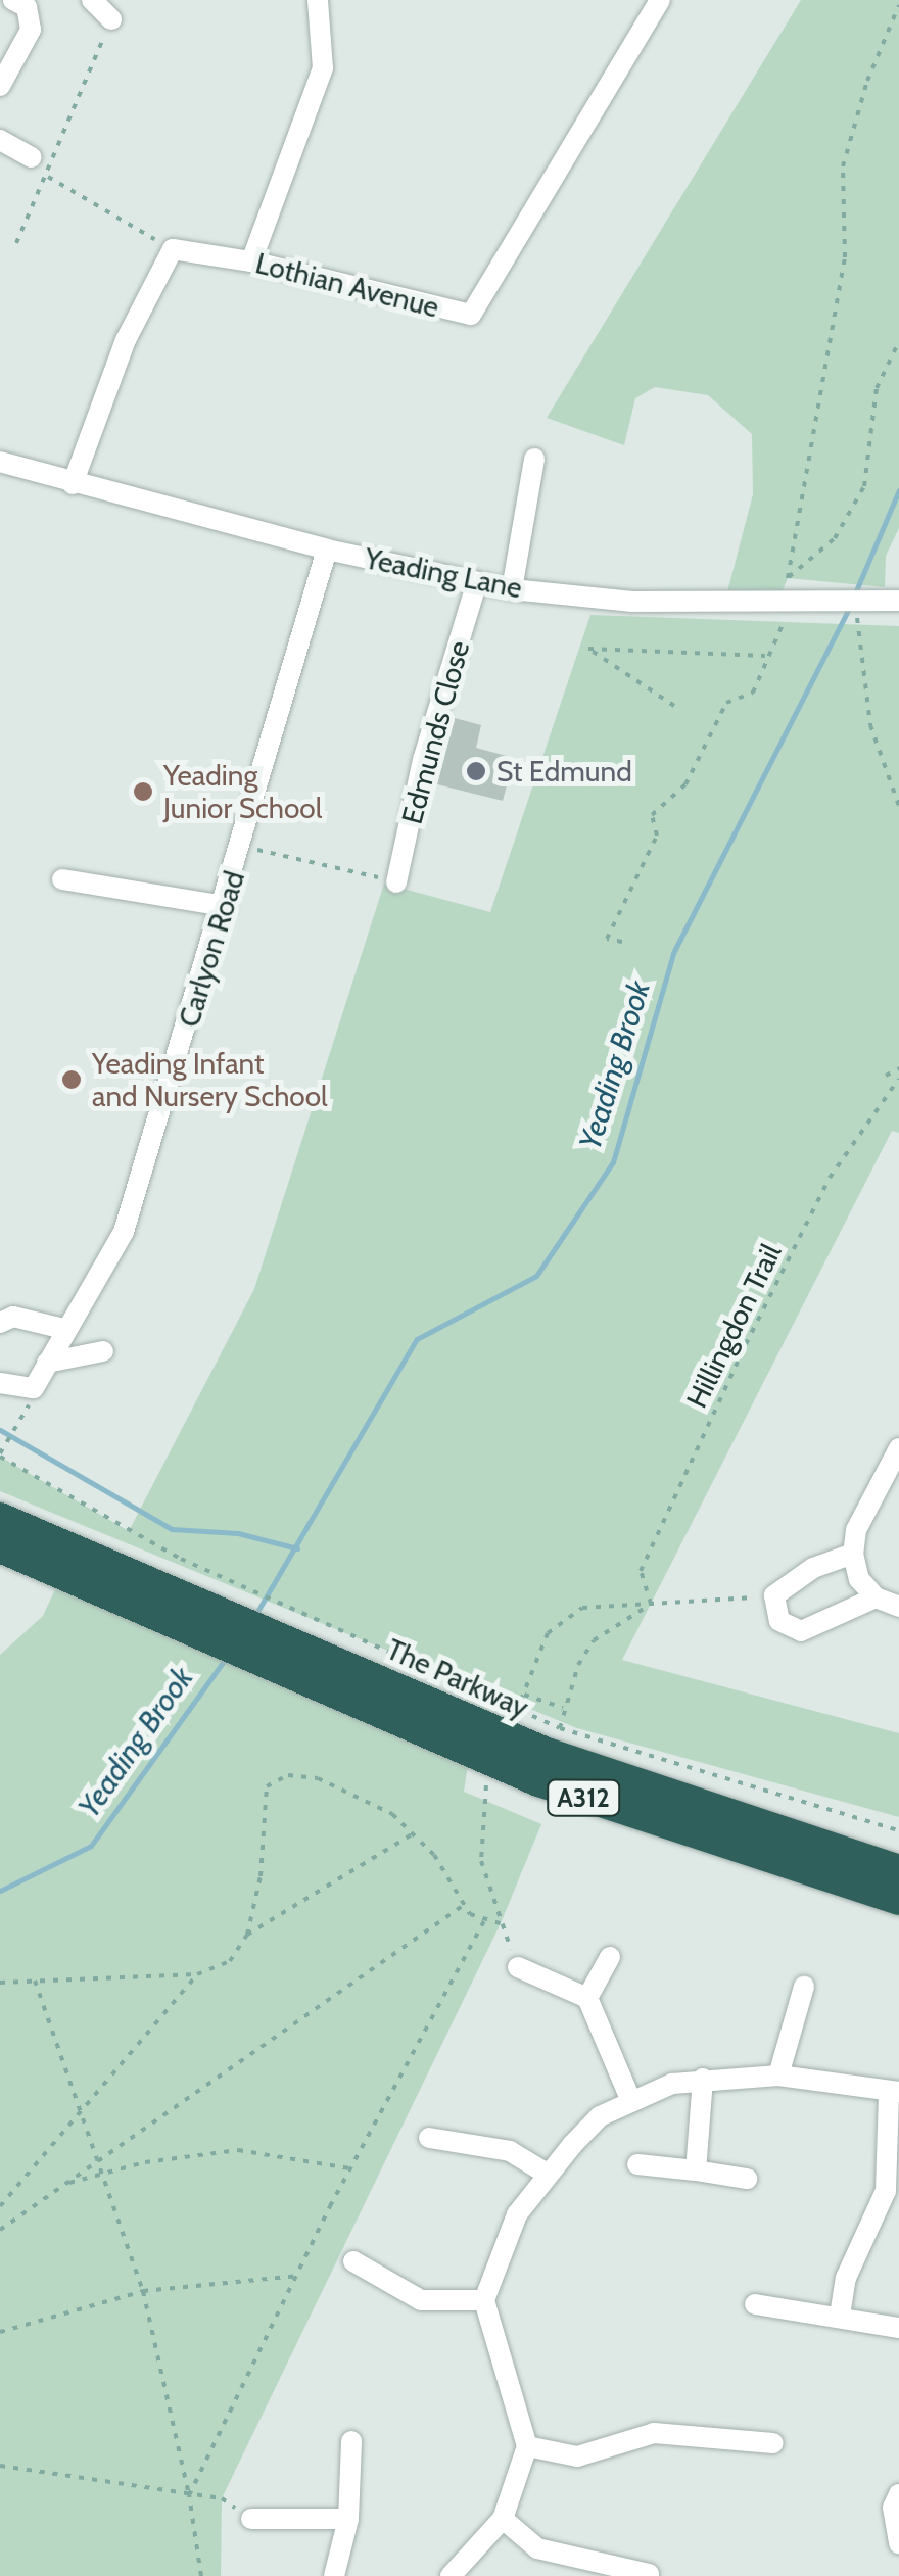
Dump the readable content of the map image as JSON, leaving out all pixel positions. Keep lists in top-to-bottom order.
{
  "streets": {
    "highway": ["The Parkway", "A312"],
    "street": [
      "Lothian Avenue",
      "Yeading Lane",
      "Edmunds Close",
      "Carlyon Road"
    ],
    "path": ["Hillingdon Trail"]
  },
  "crossings": [
    ["Yeading Lane", "Edmunds Close"],
    ["Yeading Lane", "Carlyon Road"]
  ],
  "water": ["Yeading Brook"],
  "places": ["St Edmund", "Yeading Junior School", "Yeading Infant and Nursery School"]
}
